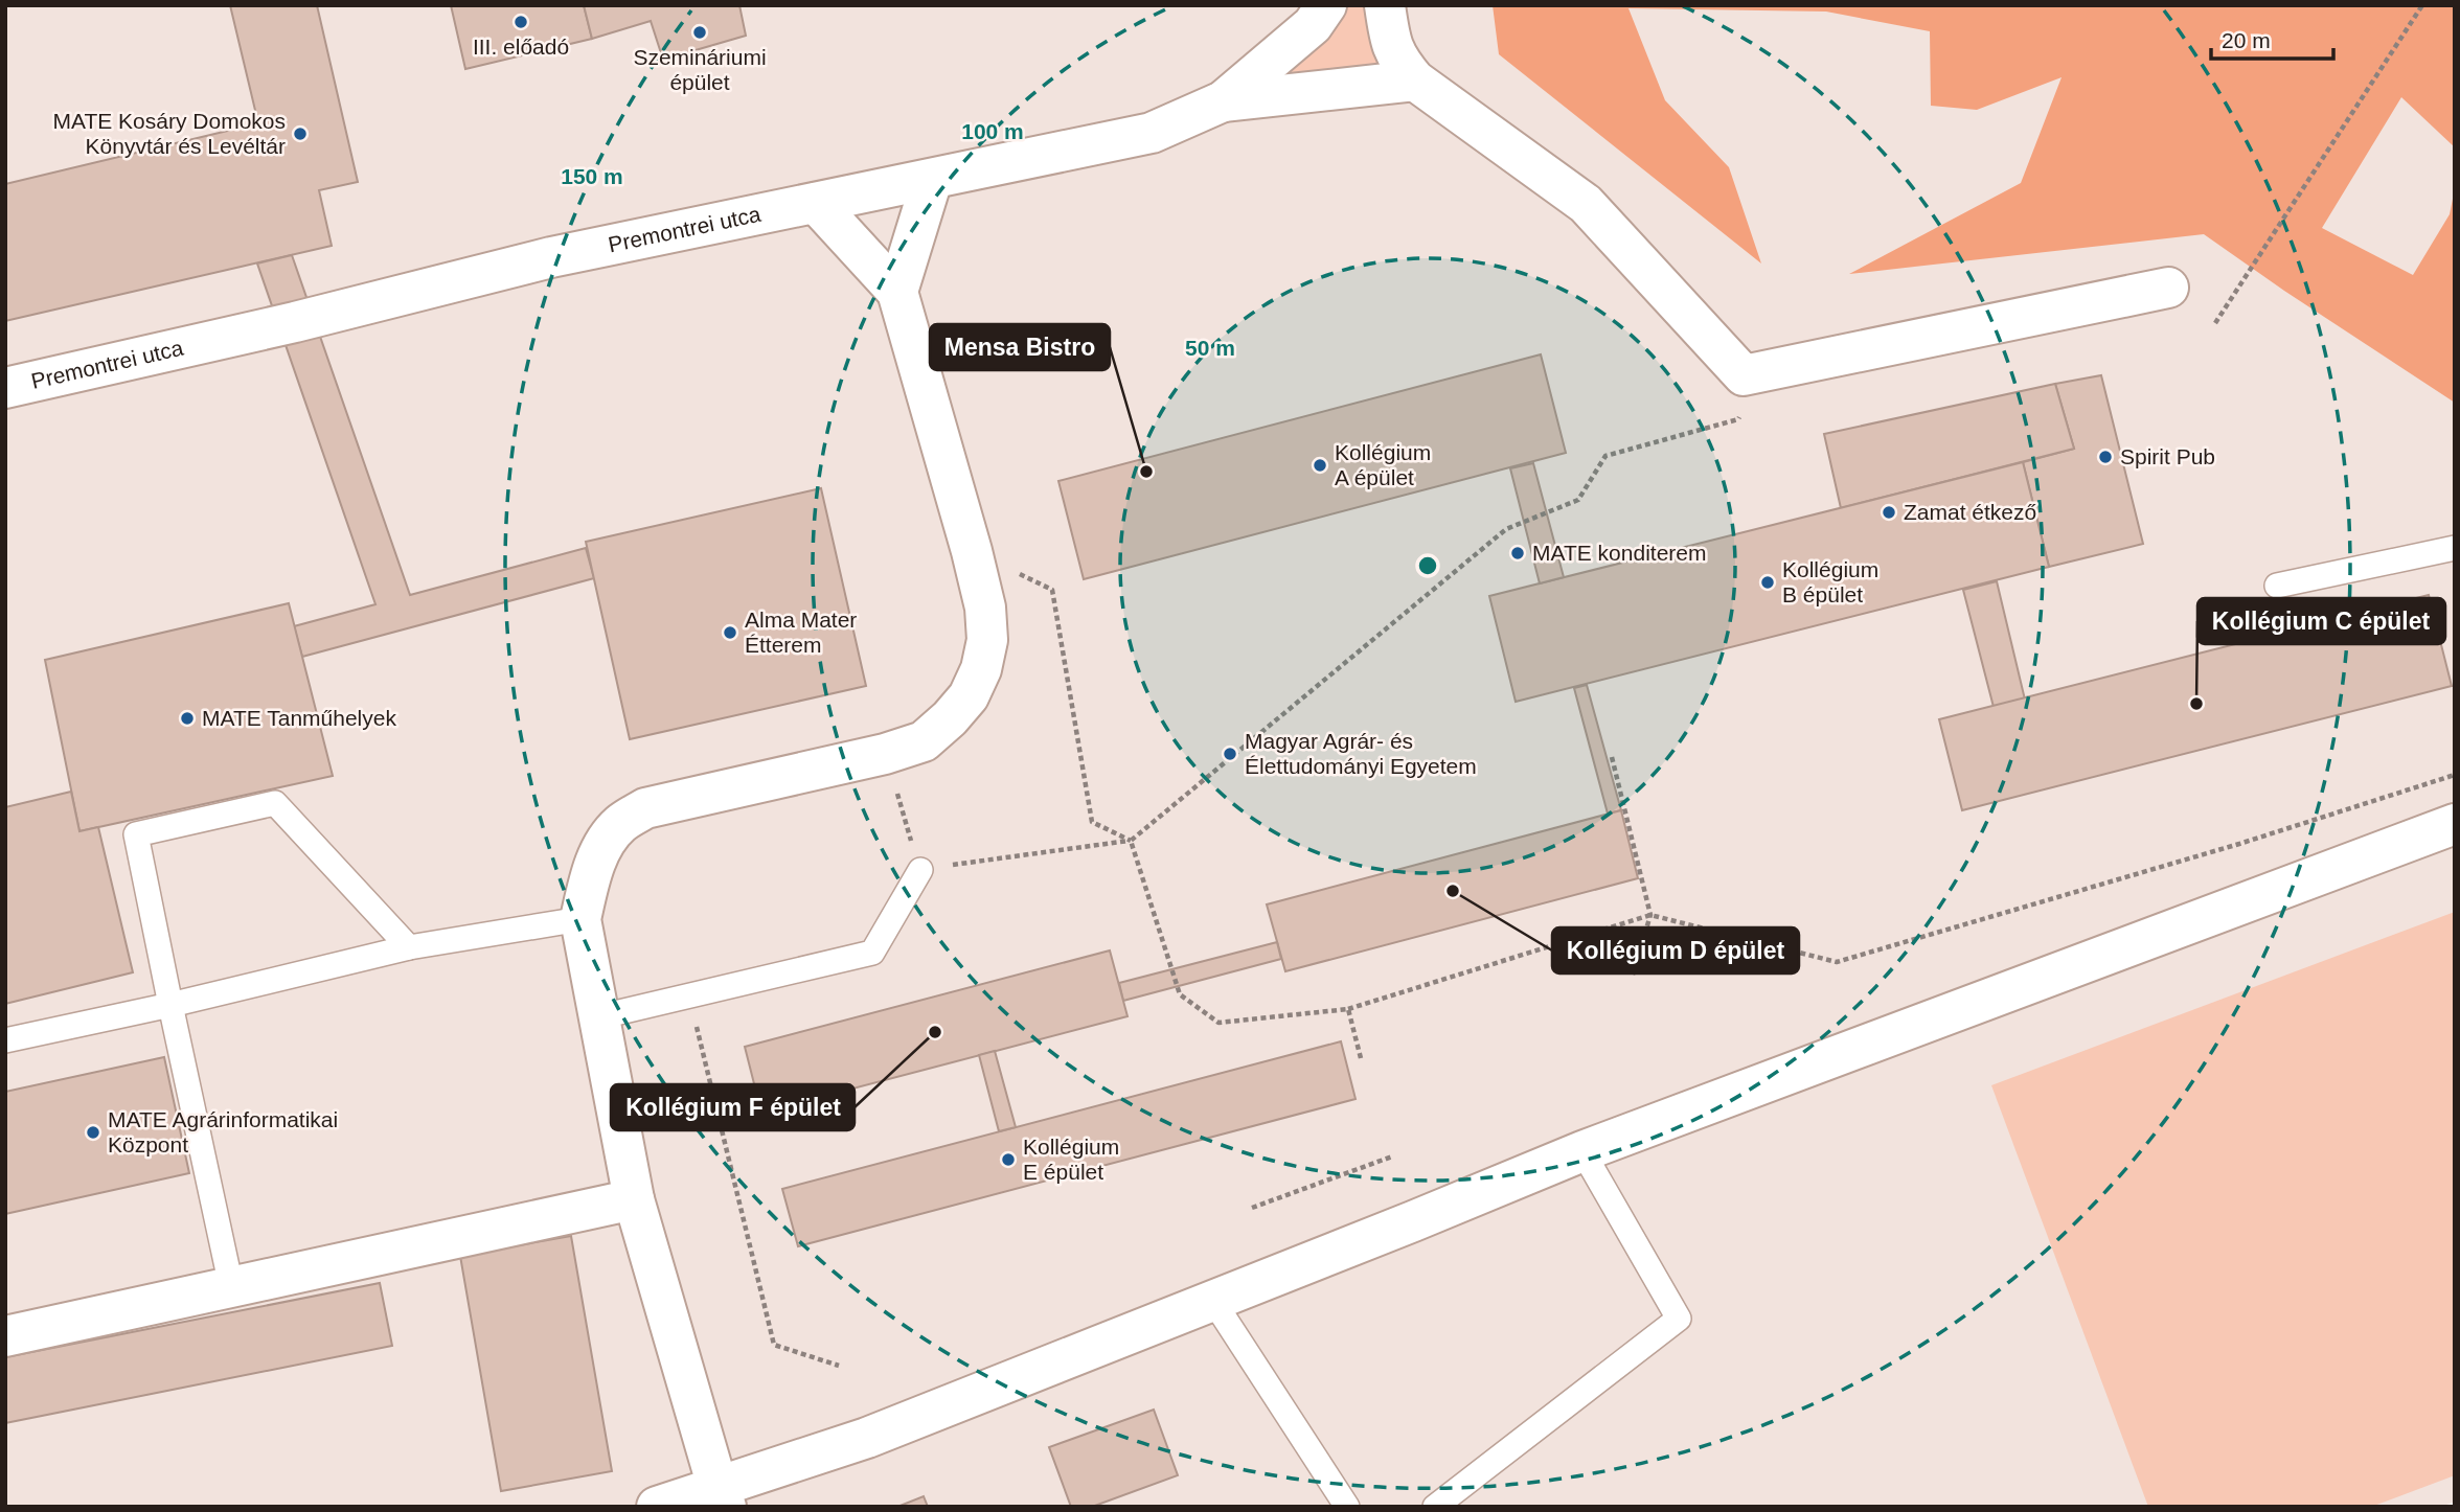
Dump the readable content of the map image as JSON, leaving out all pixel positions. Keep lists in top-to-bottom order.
{
  "streets": {
    "street": ["Premontrei utca"]
  },
  "places": [
    "III. előadó",
    "Szemináriumi épület",
    "MATE Kosáry Domokos Könyvtár és Levéltár",
    "Spirit Pub",
    "Kollégium A épület",
    "Mensa Bistro",
    "Zamat étkező",
    "MATE konditerem",
    "Kollégium B épület",
    "Alma Mater Étterem",
    "Kollégium C épület",
    "MATE Tanműhelyek",
    "Magyar Agrár- és Élettudományi Egyetem",
    "Kollégium D épület",
    "Kollégium F épület",
    "MATE Agrárinformatikai Központ",
    "Kollégium E épület"
  ],
  "scale_bar": "20 m",
  "rings": ["100 m", "150 m", "50 m"]
}
